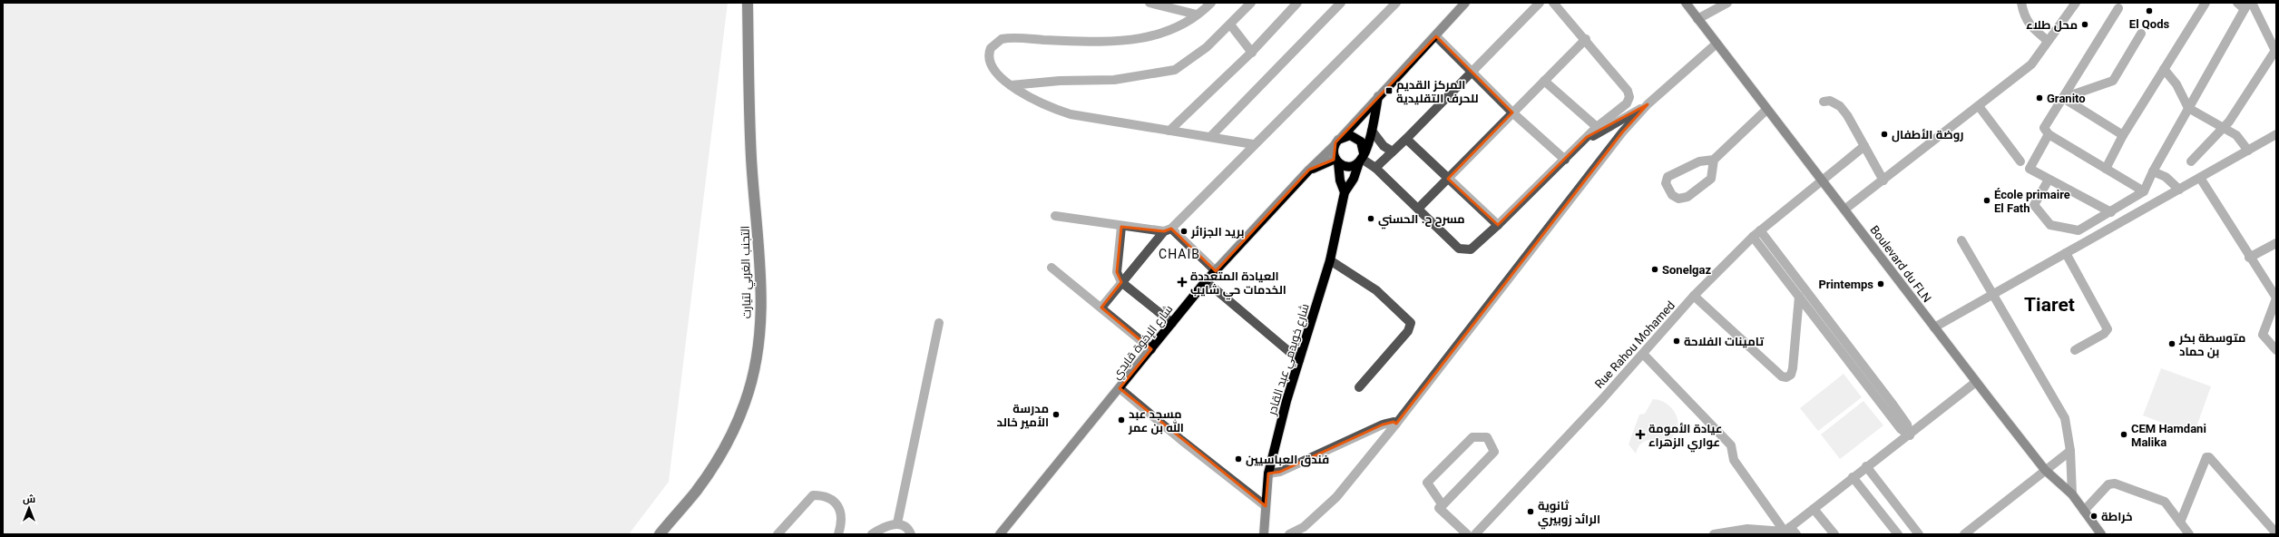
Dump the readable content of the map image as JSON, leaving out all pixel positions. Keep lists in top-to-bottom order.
{
  "streets": {
    "highway": ["التجنب الغربي لتيارت"],
    "main road": ["Boulevard du FLN", "شارع الإخوة قايدي", "شارع خويدمي عبد القادر"],
    "street": ["Rue Rahou Mohamed"]
  },
  "crossings": [
    ["Boulevard du FLN", "Rue Rahou Mohamed"],
    ["شارع الإخوة قايدي", "شارع خويدمي عبد القادر"]
  ],
  "districts": ["CHAIB", "Tiaret"],
  "places": {
    "other": [
      "El Qods",
      "محل طلاء",
      "Granito",
      "روضة الأطفال",
      "École primaire El Fath",
      "مسرح ح. الحسني",
      "بريد الجزائر",
      "Sonelgaz",
      "Printemps",
      "تامينات الفلاحة",
      "متوسطة بكر بن حماد",
      "مدرسة الأمير خالد",
      "مسجد عبد الله بن عمر",
      "CEM Hamdani Malika",
      "فندق العباسيين",
      "ثانوية الرائد زوبيري",
      "خراطة"
    ],
    "transit": ["المركز القديم للحرف التقليدية"],
    "health": ["العيادة المتعددة الخدمات حي شايب", "عيادة الأمومة عواري الزهراء"]
  },
  "north": "top"
}
